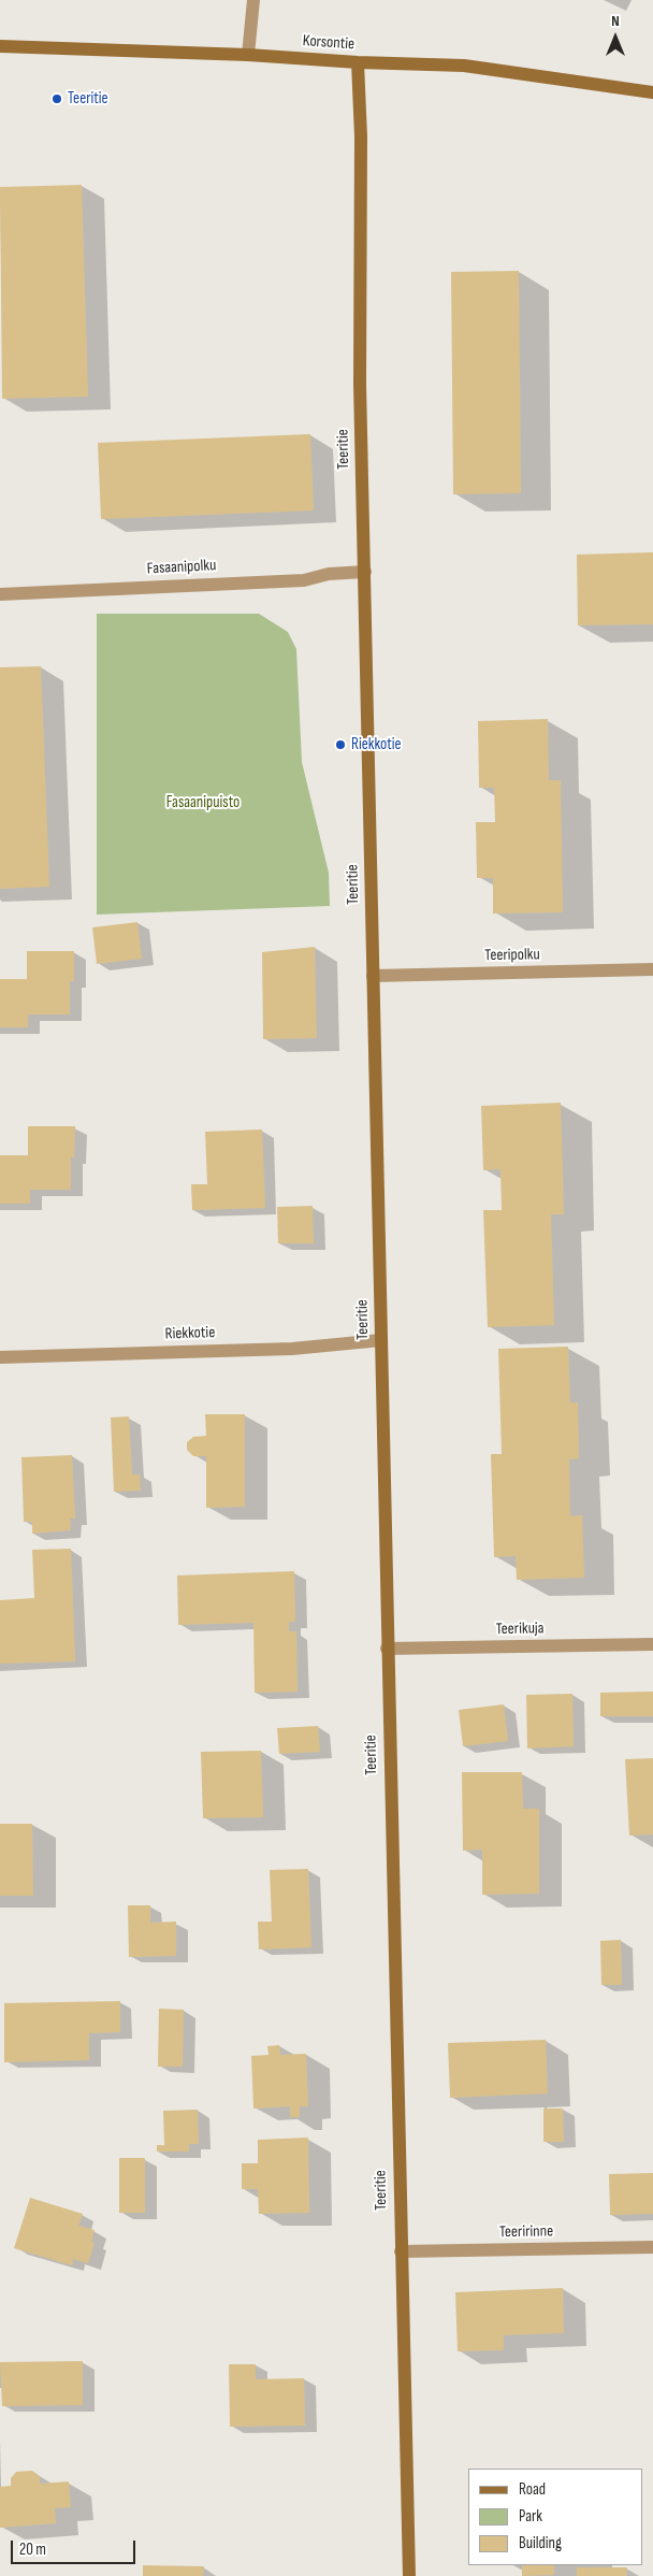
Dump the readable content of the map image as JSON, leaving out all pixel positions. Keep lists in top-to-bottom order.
{
  "streets": {
    "street": [
      "Korsontie",
      "Teeritie",
      "Fasaanipolku",
      "Teeripolku",
      "Riekkotie",
      "Teerikuja",
      "Teeririnne"
    ]
  },
  "crossings": [
    ["Korsontie", "Teeritie"],
    ["Teeritie", "Fasaanipolku"],
    ["Teeritie", "Teeripolku"],
    ["Teeritie", "Riekkotie"],
    ["Teeritie", "Teerikuja"],
    ["Teeritie", "Teeririnne"]
  ],
  "parks": ["Fasaanipuisto"],
  "places": ["Teeritie", "Riekkotie"],
  "legend": ["Road", "Park", "Building"],
  "scale_bar": "20 m",
  "north": "top"
}
